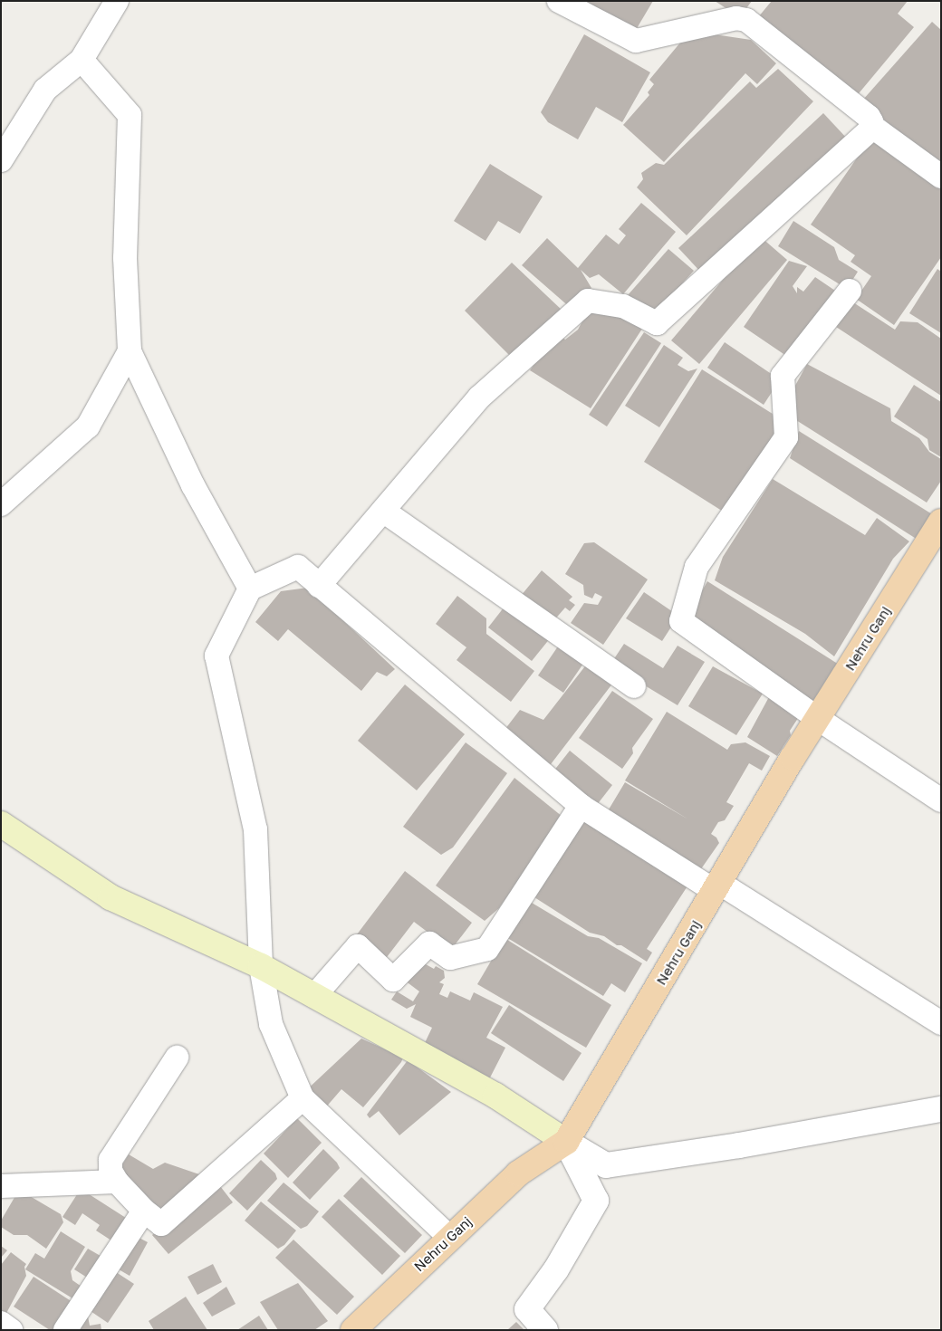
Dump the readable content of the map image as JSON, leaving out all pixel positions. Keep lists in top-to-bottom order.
{
  "streets": {
    "main road": ["Nehru Ganj"]
  }
}
